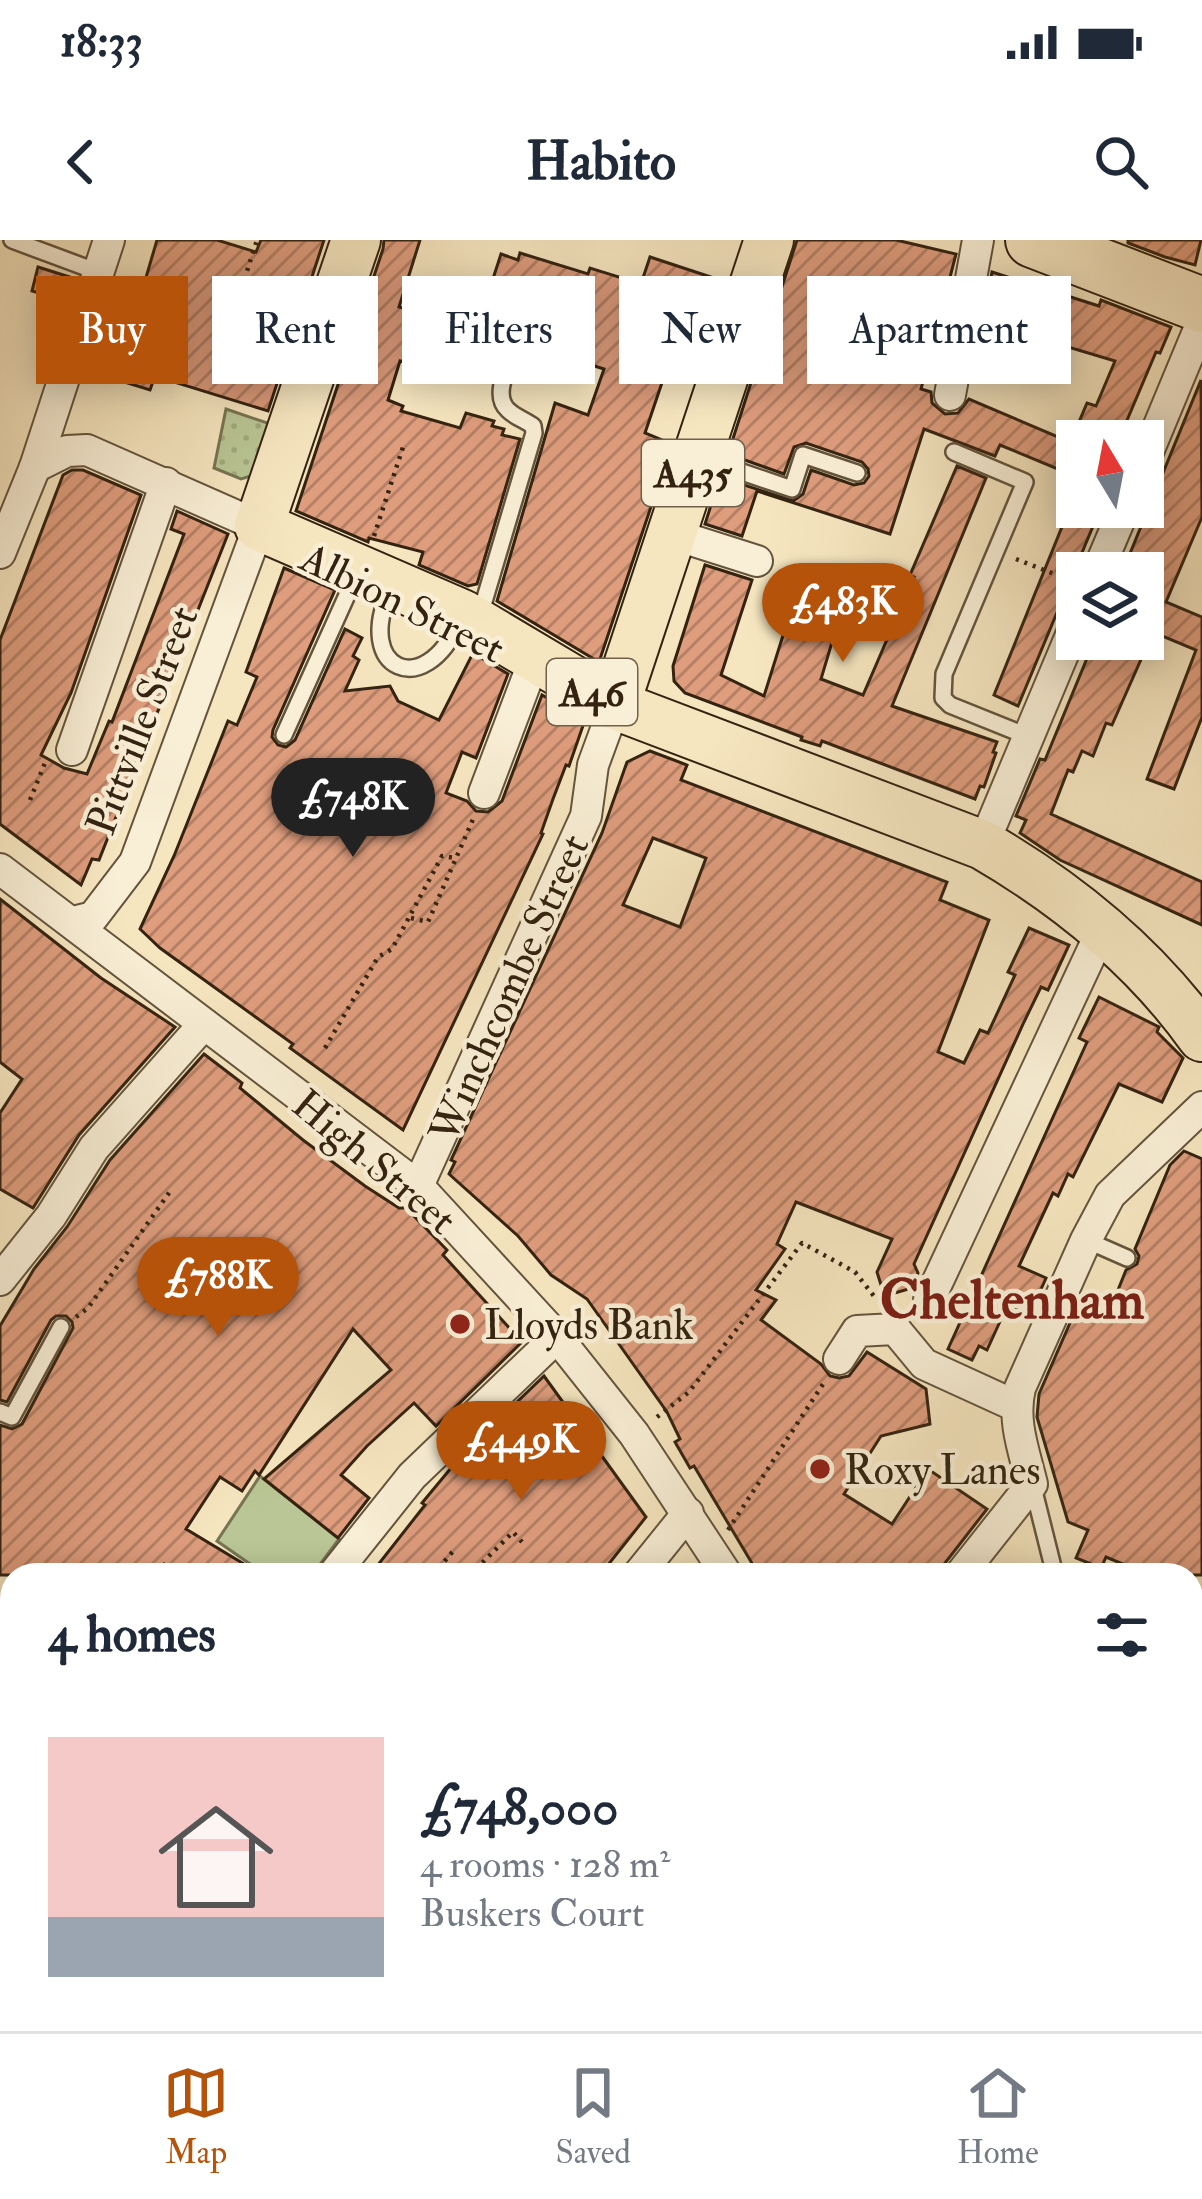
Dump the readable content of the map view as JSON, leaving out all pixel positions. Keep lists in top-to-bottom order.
{
  "streets": {
    "main road": [
      "A435",
      "Albion Street",
      "A46",
      "Winchcombe Street"
    ],
    "street": ["Pittville Street", "High Street"]
  },
  "crossings": [
    ["Albion Street", "Pittville Street"],
    ["Albion Street", "Winchcombe Street"],
    ["Pittville Street", "High Street"],
    ["Winchcombe Street", "High Street"]
  ],
  "districts": ["Cheltenham"],
  "places": ["Lloyds Bank", "Roxy Lanes"],
  "north": "top",
  "page": {
    "status": "18:33",
    "header": "Habito",
    "chip": [
      "Buy",
      "Rent",
      "Filters",
      "New",
      "Apartment"
    ],
    "price": [
      "£483K",
      "£748K",
      "£788K",
      "£449K"
    ],
    "heading": "4 homes",
    "list": [
      {
        "name": "£748,000",
        "note": "4 rooms · 128 m² · Buskers Court"
      }
    ],
    "tabs": ["Map", "Saved", "Home"]
  }
}
